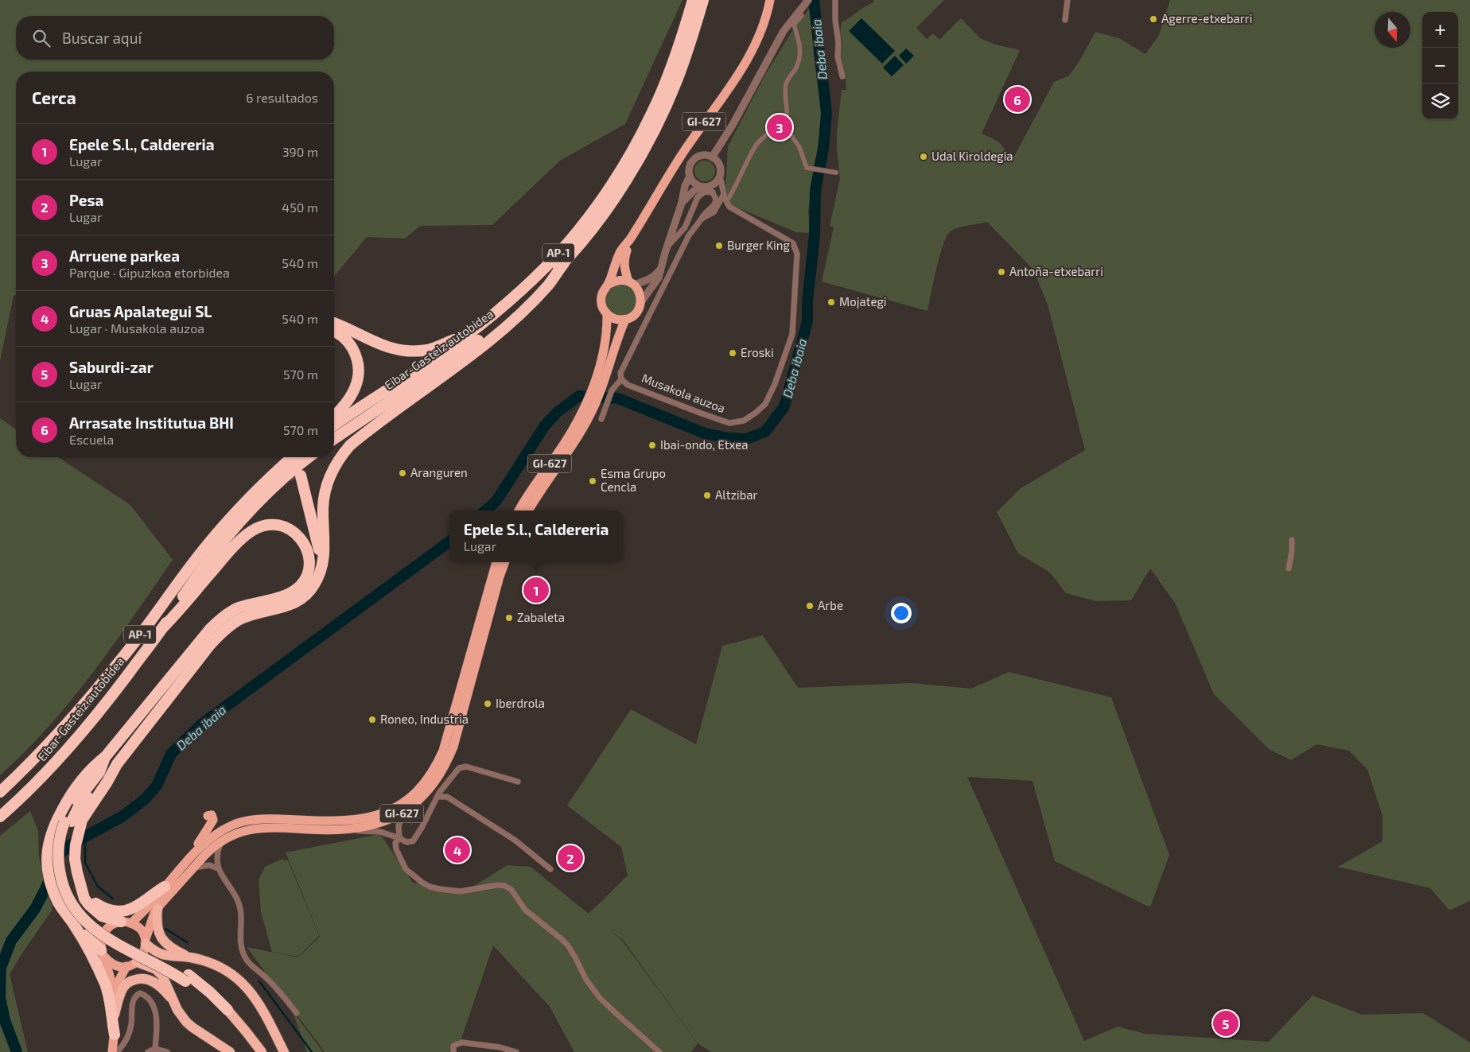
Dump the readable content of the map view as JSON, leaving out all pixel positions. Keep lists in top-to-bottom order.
{
  "streets": {
    "highway": ["AP-1", "Eibar-Gasteiz autobidea"],
    "main road": ["GI-627"],
    "street": ["Musakola auzoa"]
  },
  "water": ["Deba ibaia"],
  "places": [
    "Agerre-etxebarri",
    "Udal Kiroldegia",
    "Burger King",
    "Antoña-etxebarri",
    "Mojategi",
    "Eroski",
    "Ibai-ondo, Etxea",
    "Aranguren",
    "Esma Grupo Cencla",
    "Altzibar",
    "Arbe",
    "Zabaleta",
    "Iberdrola",
    "Roneo, Industria"
  ],
  "north": "bottom",
  "page": {
    "map_buttons": ["+", "−"],
    "search": "Buscar aquí",
    "heading": ["Cerca", "6 resultados"],
    "pins": [
      "6",
      "3",
      "1",
      "4",
      "2",
      "5"
    ],
    "list": [
      {
        "mark": "1",
        "name": "Epele S.l., Caldereria",
        "note": "Lugar",
        "value": "390 m"
      },
      {
        "mark": "2",
        "name": "Pesa",
        "note": "Lugar",
        "value": "450 m"
      },
      {
        "mark": "3",
        "name": "Arruene parkea",
        "note": "Parque · Gipuzkoa etorbidea",
        "value": "540 m"
      },
      {
        "mark": "4",
        "name": "Gruas Apalategui SL",
        "note": "Lugar · Musakola auzoa",
        "value": "540 m"
      },
      {
        "mark": "5",
        "name": "Saburdi-zar",
        "note": "Lugar",
        "value": "570 m"
      },
      {
        "mark": "6",
        "name": "Arrasate Institutua BHI",
        "note": "Escuela",
        "value": "570 m"
      }
    ],
    "popup": ["Epele S.l., Caldereria", "Lugar"]
  }
}
